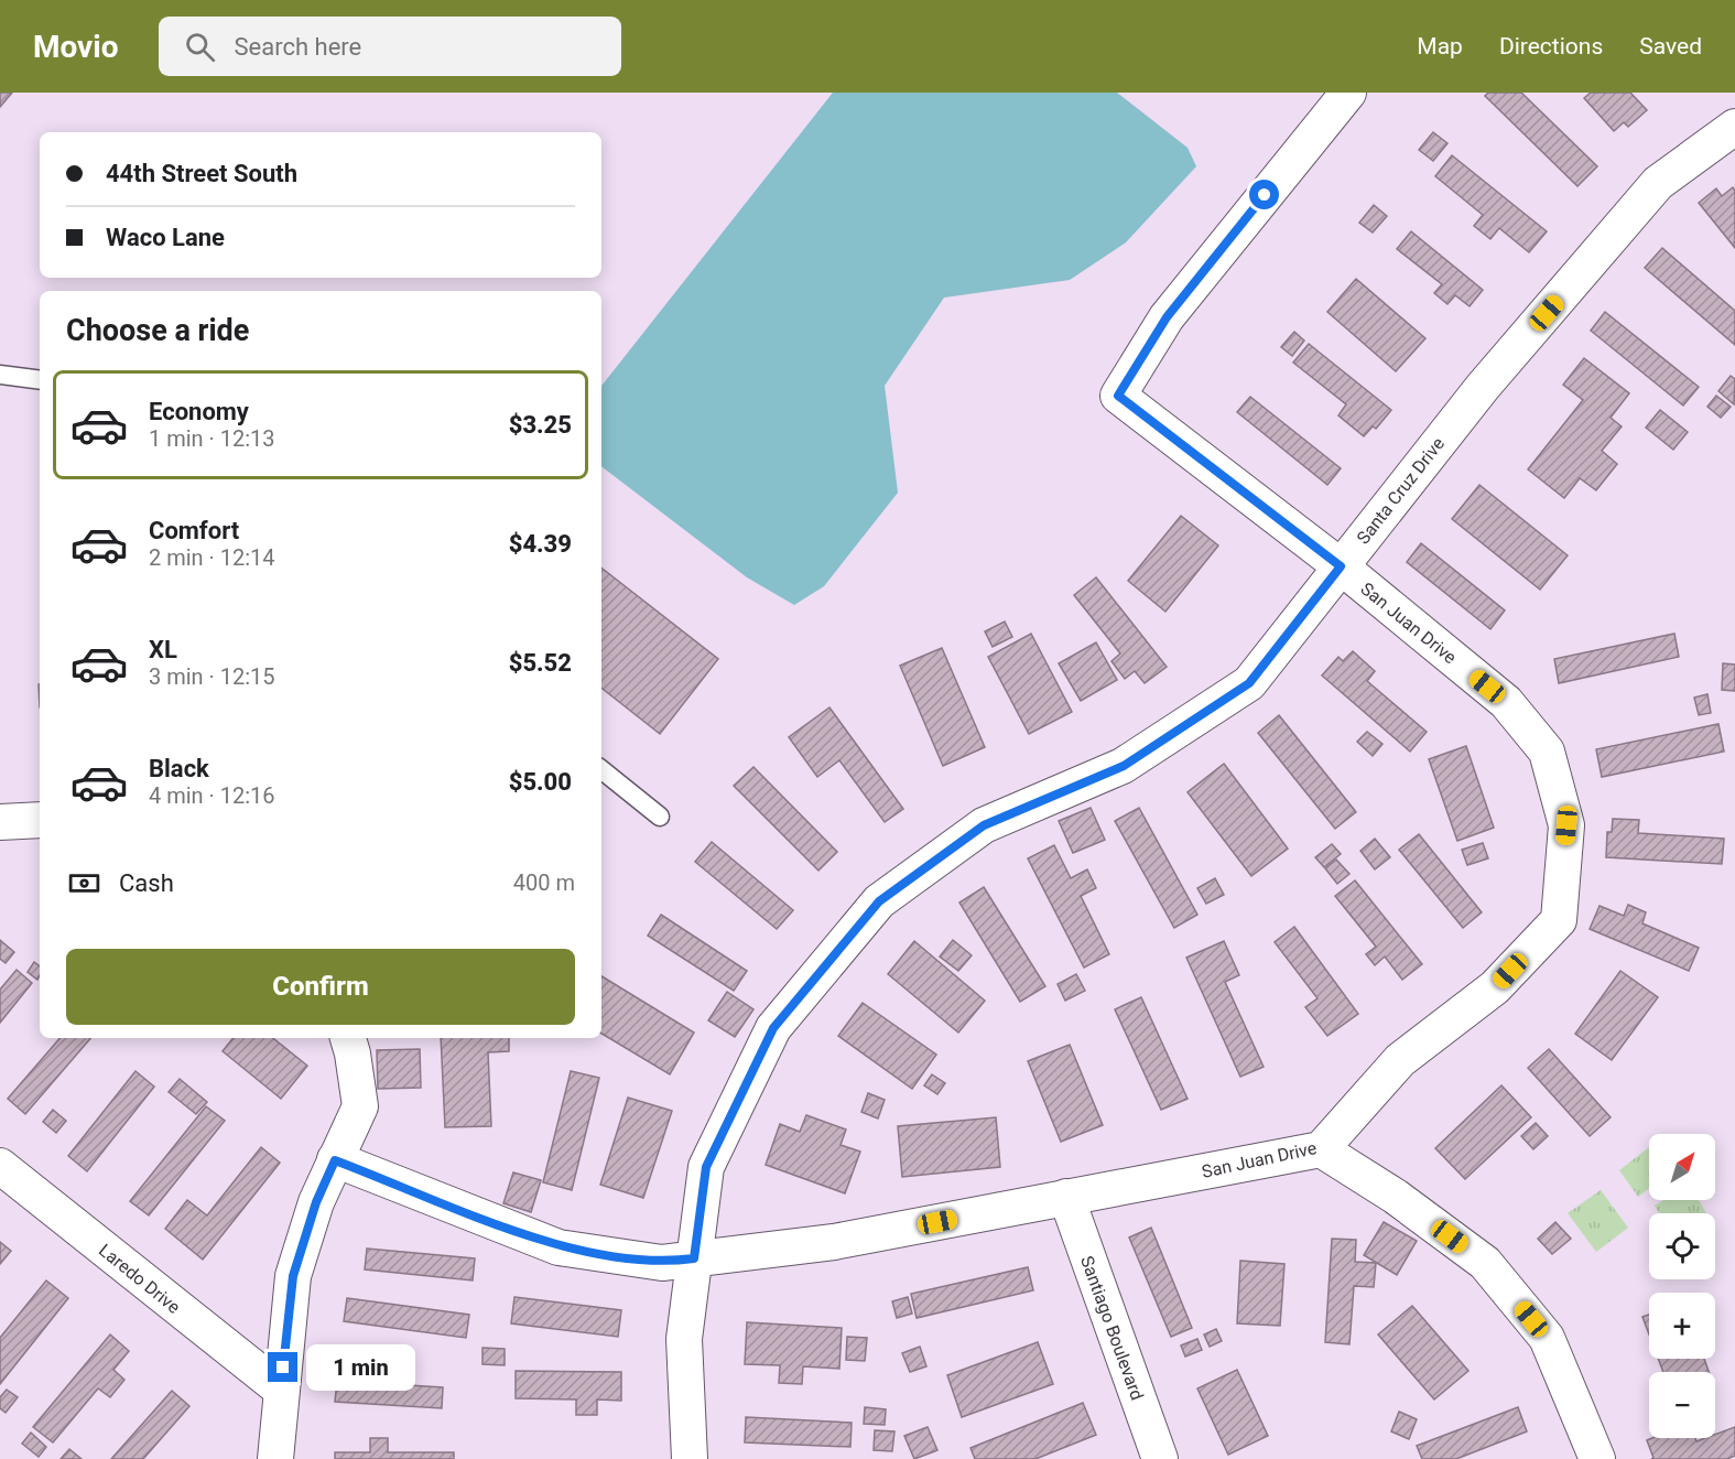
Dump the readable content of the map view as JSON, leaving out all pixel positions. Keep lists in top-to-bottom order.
{
  "streets": {
    "street": [
      "Santa Cruz Drive",
      "San Juan Drive",
      "Laredo Drive",
      "Santiago Boulevard"
    ]
  },
  "crossings": [
    ["Santa Cruz Drive", "San Juan Drive"],
    ["San Juan Drive", "Santiago Boulevard"]
  ],
  "north": "top right",
  "page": {
    "header": "Movio",
    "search": "Search here",
    "nav": ["Map", "Directions", "Saved"],
    "banner": ["44th Street South", "Waco Lane"],
    "heading": "Choose a ride",
    "list": [
      {
        "name": "Economy",
        "note": "1 min · 12:13",
        "value": "$3.25"
      },
      {
        "name": "Comfort",
        "note": "2 min · 12:14",
        "value": "$4.39"
      },
      {
        "name": "XL",
        "note": "3 min · 12:15",
        "value": "$5.52"
      },
      {
        "name": "Black",
        "note": "4 min · 12:16",
        "value": "$5.00"
      }
    ],
    "pay": ["Cash", "400 m"],
    "buttons": "Confirm",
    "map_buttons": ["+", "−"],
    "bubble": "1 min"
  }
}
